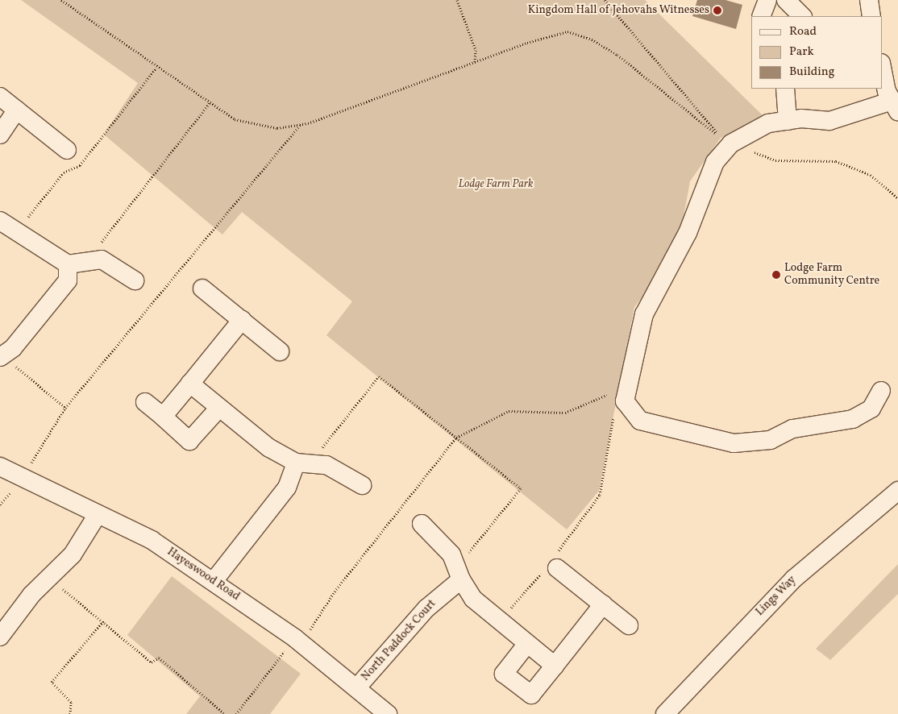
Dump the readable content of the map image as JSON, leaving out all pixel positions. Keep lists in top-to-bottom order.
{
  "streets": {
    "street": ["Hayeswood Road", "Lings Way", "North Paddock Court"]
  },
  "crossings": [
    ["Hayeswood Road", "North Paddock Court"]
  ],
  "parks": ["Lodge Farm Park"],
  "places": ["Kingdom Hall of Jehovahs Witnesses", "Lodge Farm Community Centre"],
  "legend": ["Road", "Park", "Building"]
}
